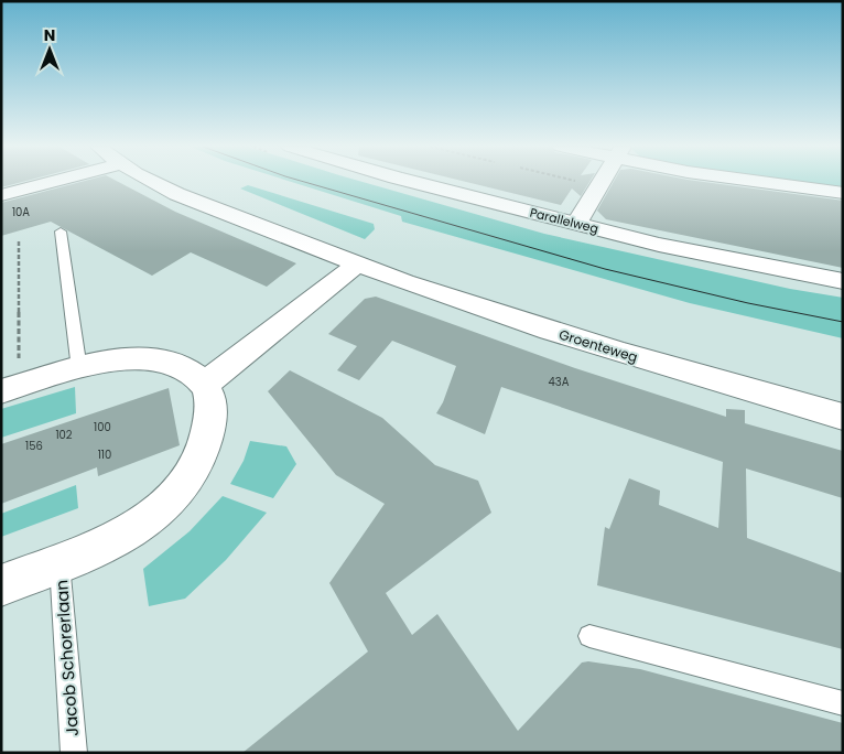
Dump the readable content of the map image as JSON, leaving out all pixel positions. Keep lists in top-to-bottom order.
{
  "streets": {
    "street": ["Parallelweg", "Groenteweg", "Jacob Schorerlaan"]
  },
  "house_numbers": [
    "10A",
    "43A",
    "100",
    "102",
    "156",
    "110"
  ],
  "north": "top"
}
